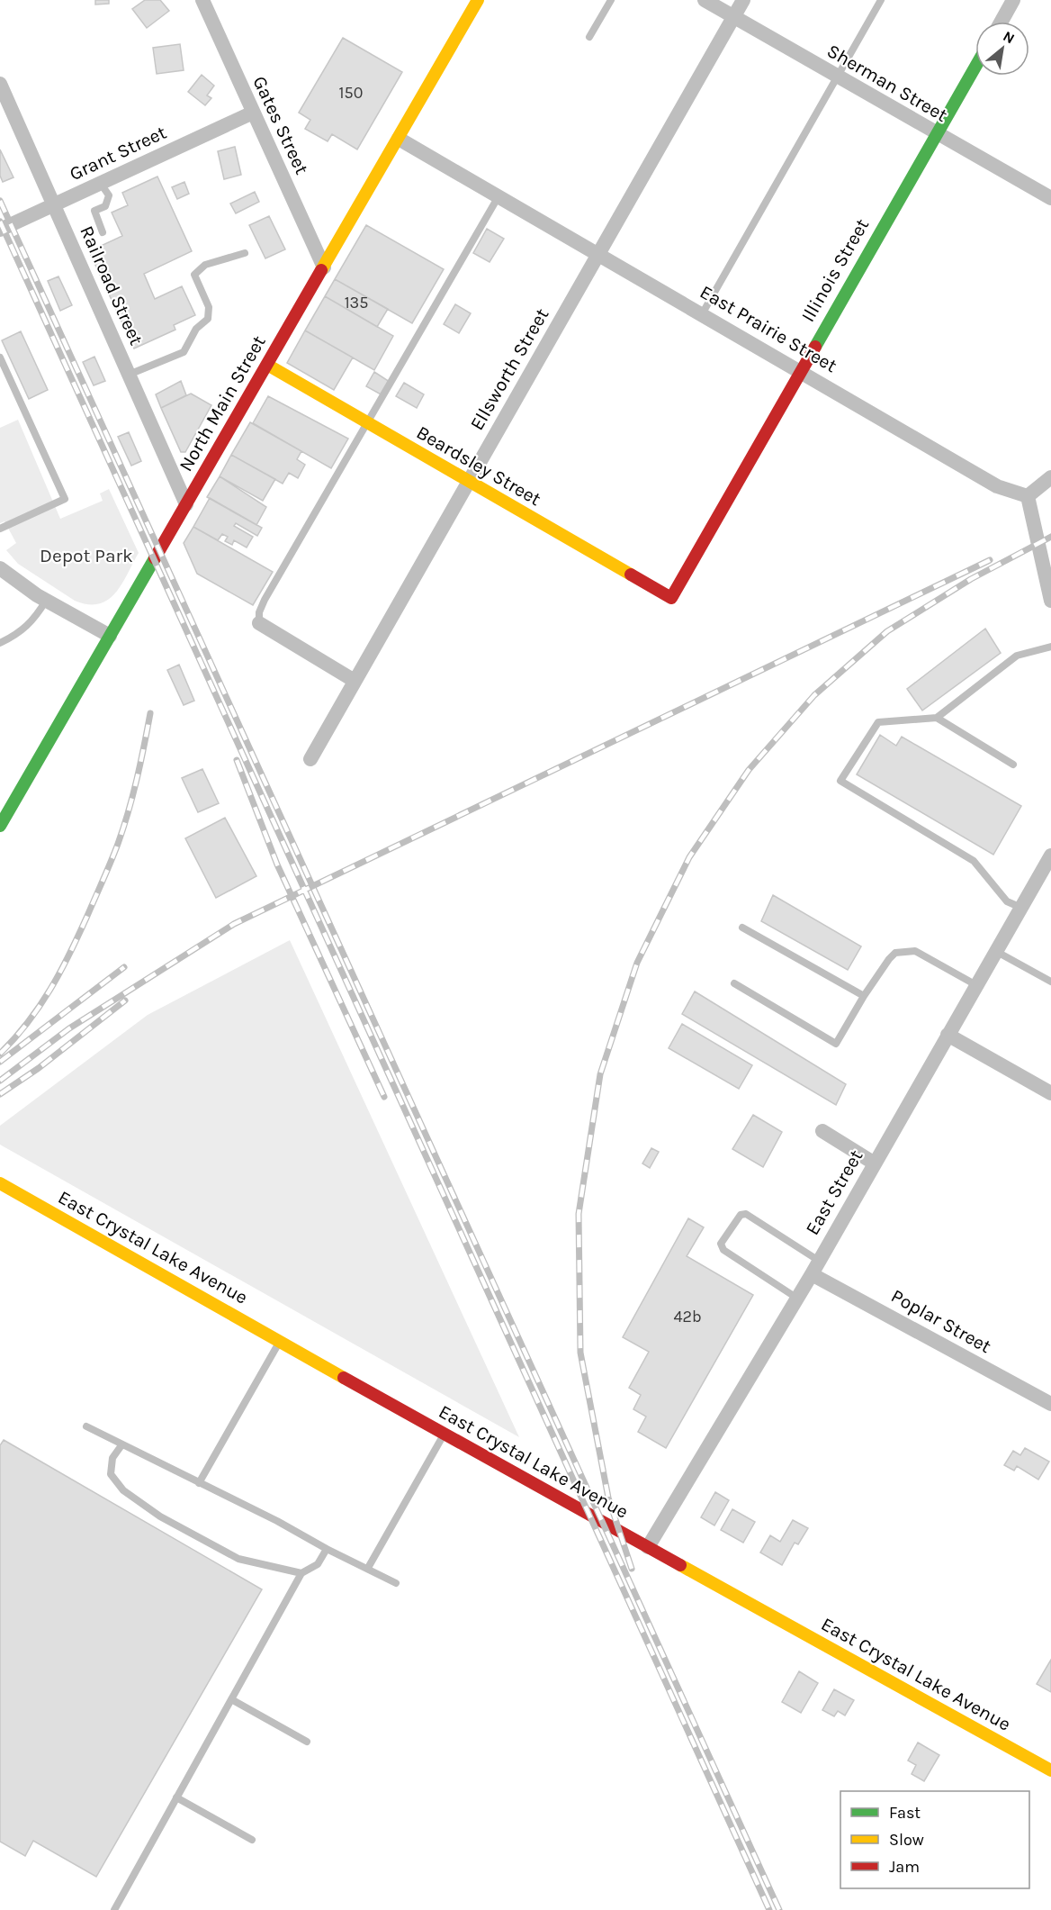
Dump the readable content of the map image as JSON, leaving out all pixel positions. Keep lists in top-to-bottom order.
{
  "streets": {
    "street": [
      "Sherman Street",
      "Gates Street",
      "Grant Street",
      "Illinois Street",
      "Railroad Street",
      "East Prairie Street",
      "Ellsworth Street",
      "North Main Street",
      "Beardsley Street",
      "East Street",
      "East Crystal Lake Avenue",
      "Poplar Street"
    ]
  },
  "crossings": [
    ["Sherman Street", "Illinois Street"],
    ["Sherman Street", "Ellsworth Street"],
    ["Gates Street", "Grant Street"],
    ["Gates Street", "North Main Street"],
    ["Grant Street", "Railroad Street"],
    ["Illinois Street", "East Prairie Street"],
    ["Illinois Street", "Beardsley Street"],
    ["Railroad Street", "North Main Street"],
    ["East Prairie Street", "Ellsworth Street"],
    ["East Prairie Street", "North Main Street"],
    ["Ellsworth Street", "Beardsley Street"],
    ["North Main Street", "Beardsley Street"],
    ["East Street", "East Crystal Lake Avenue"],
    ["East Street", "Poplar Street"]
  ],
  "parks": ["Depot Park"],
  "house_numbers": ["150", "135", "42b"],
  "legend": ["Fast", "Slow", "Jam"],
  "north": "top right"
}
